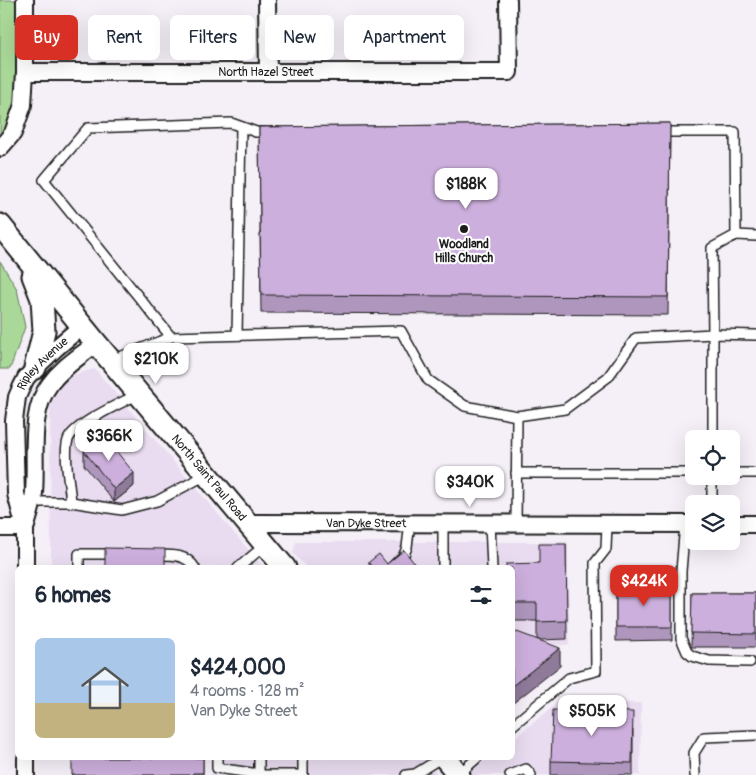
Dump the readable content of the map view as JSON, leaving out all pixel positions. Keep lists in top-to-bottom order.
{
  "streets": {
    "street": [
      "North Hazel Street",
      "Ripley Avenue",
      "North Saint Paul Road",
      "Van Dyke Street"
    ]
  },
  "crossings": [
    ["Ripley Avenue", "North Saint Paul Road"],
    ["North Saint Paul Road", "Van Dyke Street"]
  ],
  "places": ["Woodland Hills Church"],
  "page": {
    "chip": [
      "Buy",
      "Rent",
      "Filters",
      "New",
      "Apartment"
    ],
    "price": [
      "$188K",
      "$210K",
      "$366K",
      "$340K",
      "$424K",
      "$505K"
    ],
    "heading": "6 homes",
    "list": [
      {
        "name": "$424,000",
        "note": "4 rooms · 128 m² · Van Dyke Street"
      }
    ]
  }
}
